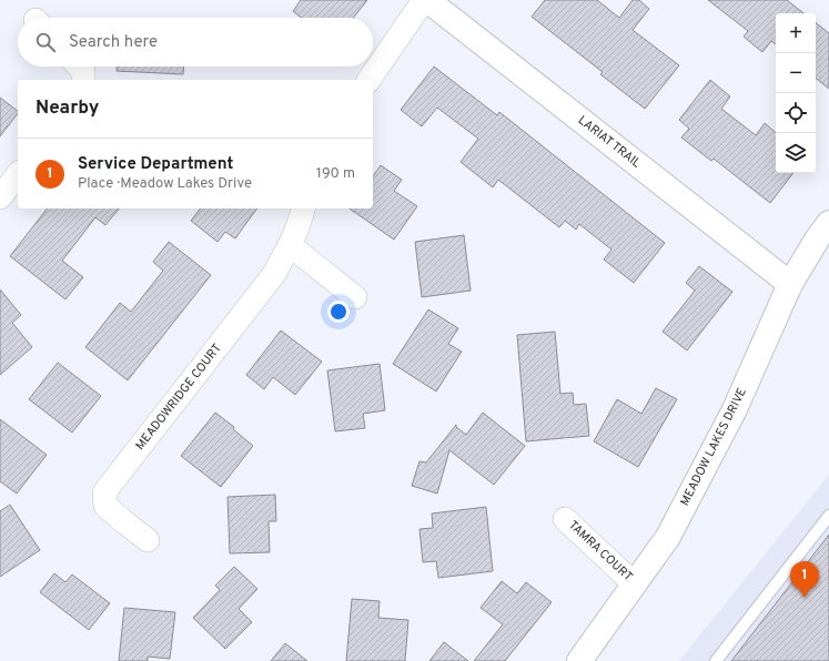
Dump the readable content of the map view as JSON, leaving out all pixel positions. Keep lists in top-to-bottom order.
{
  "streets": {
    "street": [
      "LARIAT TRAIL",
      "MEADOWRIDGE COURT",
      "MEADOW LAKES DRIVE",
      "TAMRA COURT"
    ]
  },
  "crossings": [
    ["LARIAT TRAIL", "MEADOW LAKES DRIVE"],
    ["MEADOW LAKES DRIVE", "TAMRA COURT"]
  ],
  "page": {
    "map_buttons": ["+", "−"],
    "search": "Search here",
    "heading": "Nearby",
    "list": [
      {
        "mark": "1",
        "name": "Service Department",
        "note": "Place · Meadow Lakes Drive",
        "value": "190 m"
      }
    ],
    "pins": "1"
  }
}
